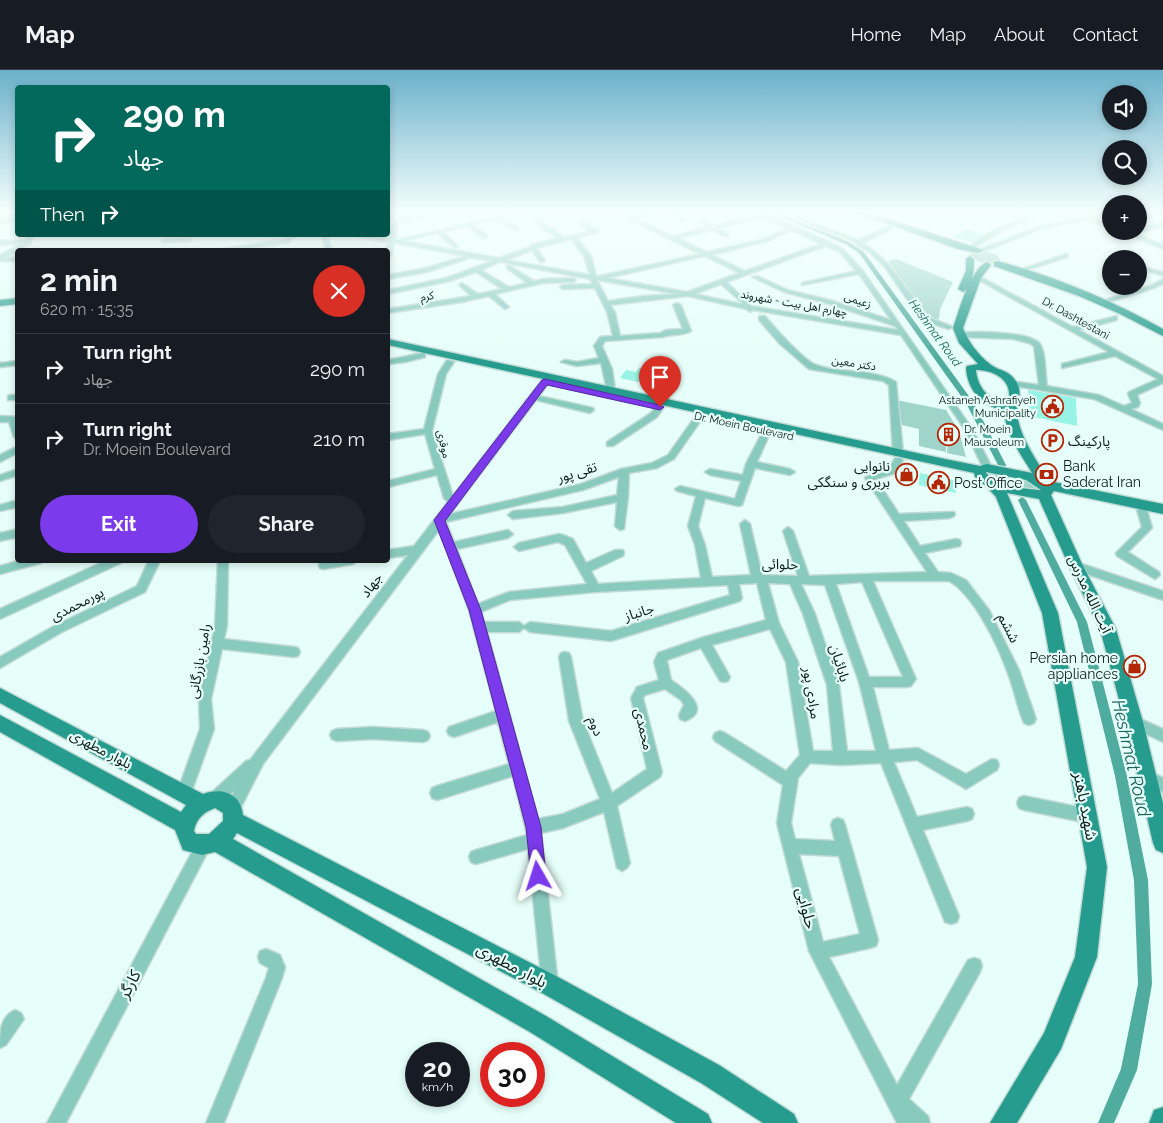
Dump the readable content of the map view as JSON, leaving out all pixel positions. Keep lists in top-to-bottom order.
{
  "streets": {
    "main road": [
      "Dr. Moein Boulevard",
      "آیت الله مدرس",
      "بلوار مطهری",
      "شهید باهنر"
    ],
    "street": [
      "کرم",
      "زعیمی",
      "چهارم اهل بیت - شهروند",
      "Dr. Dashtestani",
      "دکتر معین",
      "موقری",
      "تقی پور",
      "حلوائی",
      "جهاد",
      "پورمحمدی",
      "جانباز",
      "ششم",
      "رامین بازرگانی",
      "بابائیان",
      "مرادی پور",
      "دوم",
      "محمدی",
      "حلوایی",
      "کارگر"
    ]
  },
  "crossings": [
    ["کرم", "چهارم اهل بیت - شهروند"],
    ["چهارم اهل بیت - شهروند", "دکتر معین"],
    ["دکتر معین", "Dr. Moein Boulevard"],
    ["Dr. Moein Boulevard", "موقری"],
    ["Dr. Moein Boulevard", "تقی پور"],
    ["Dr. Moein Boulevard", "جهاد"],
    ["Dr. Moein Boulevard", "شهید باهنر"],
    ["موقری", "جهاد"],
    ["تقی پور", "جهاد"],
    ["حلوائی", "جانباز"],
    ["حلوائی", "ششم"],
    ["حلوائی", "بابائیان"],
    ["حلوائی", "مرادی پور"],
    ["رامین بازرگانی", "بلوار مطهری"],
    ["مرادی پور", "حلوایی"],
    ["دوم", "محمدی"],
    ["بلوار مطهری", "کارگر"]
  ],
  "water": ["Heshmat Roud"],
  "places": {
    "public building": ["Astaneh Ashrafiyeh Municipality", "Post Office"],
    "building": ["Dr. Moein Mausoleum"],
    "parking": ["پارکینگ"],
    "shop": ["نانوایی بربری و سنگکی", "Persian home appliances"],
    "bank": ["Bank Saderat Iran"]
  },
  "page": {
    "header": "Map",
    "nav": [
      "Home",
      "Map",
      "About",
      "Contact"
    ],
    "map_buttons": ["+", "−"],
    "turn": ["290 m", "جهاد"],
    "then": "Then",
    "heading": ["2 min", "620 m · 15:35"],
    "list": [
      {
        "name": "Turn right",
        "note": "جهاد",
        "value": "290 m"
      },
      {
        "name": "Turn right",
        "note": "Dr. Moein Boulevard",
        "value": "210 m"
      }
    ],
    "buttons": ["Exit", "Share"],
    "speed": "20 km/h",
    "limit": "30"
  }
}
